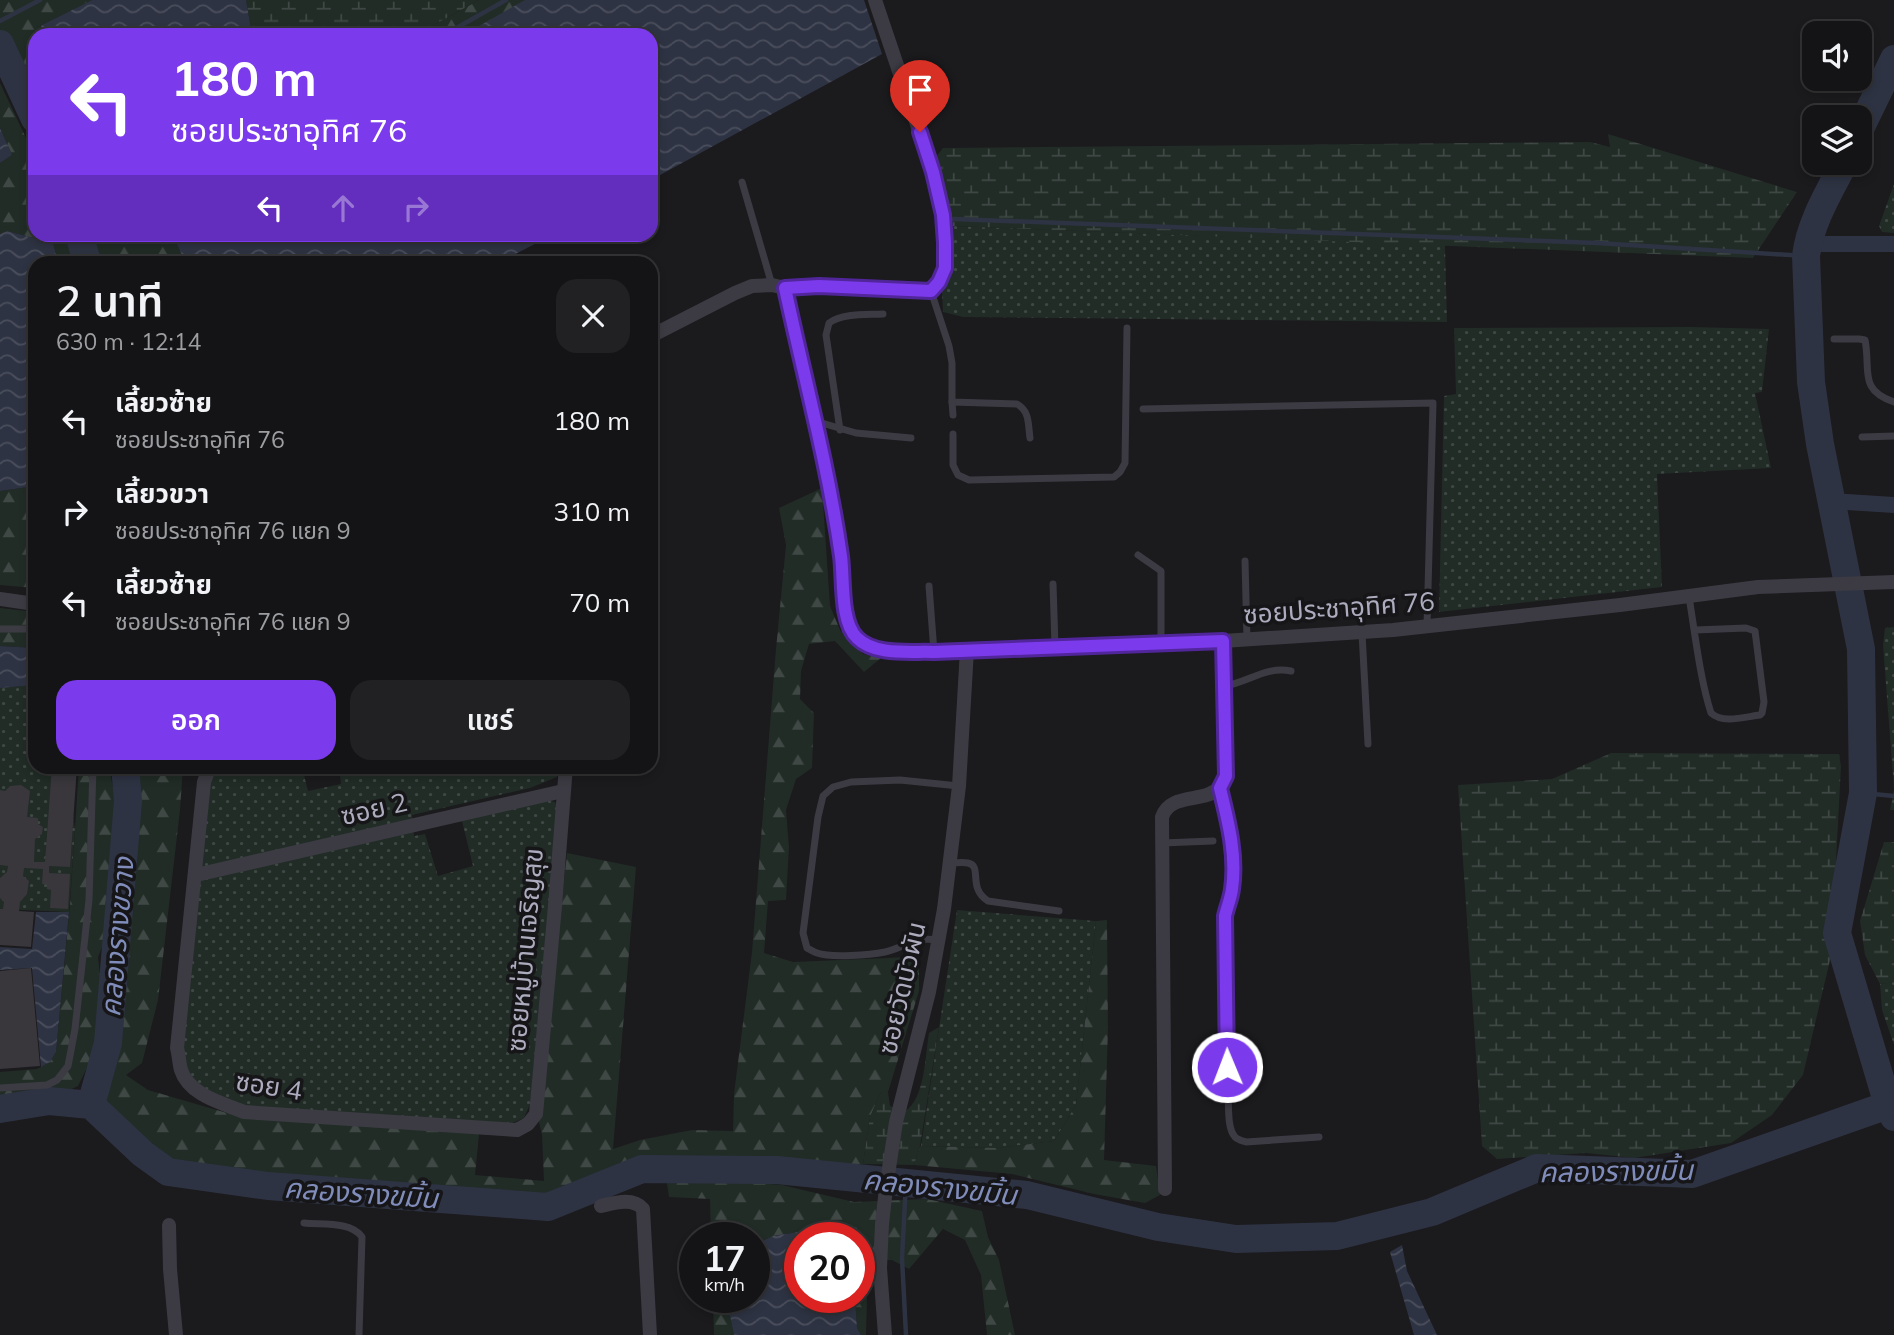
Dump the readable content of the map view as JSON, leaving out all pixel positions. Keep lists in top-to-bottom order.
{
  "streets": {
    "street": [
      "ซอยประชาอุทิศ 76",
      "ซอย 2",
      "ซอยหมู่บ้านเจริญสุข",
      "ซอยวัดบัวผัน",
      "ซอย 4"
    ]
  },
  "crossings": [
    ["ซอยประชาอุทิศ 76", "ซอยวัดบัวผัน"],
    ["ซอย 2", "ซอยหมู่บ้านเจริญสุข"],
    ["ซอย 2", "ซอย 4"],
    ["ซอยหมู่บ้านเจริญสุข", "ซอย 4"]
  ],
  "water": ["คลองรางขวาง", "คลองรางขมิ้น"],
  "page": {
    "turn": ["180 m", "ซอยประชาอุทิศ 76"],
    "heading": ["2 นาที", "630 m · 12:14"],
    "list": [
      {
        "name": "เลี้ยวซ้าย",
        "note": "ซอยประชาอุทิศ 76",
        "value": "180 m"
      },
      {
        "name": "เลี้ยวขวา",
        "note": "ซอยประชาอุทิศ 76 แยก 9",
        "value": "310 m"
      },
      {
        "name": "เลี้ยวซ้าย",
        "note": "ซอยประชาอุทิศ 76 แยก 9",
        "value": "70 m"
      }
    ],
    "buttons": ["ออก", "แชร์"],
    "speed": "17 km/h",
    "limit": "20"
  }
}
